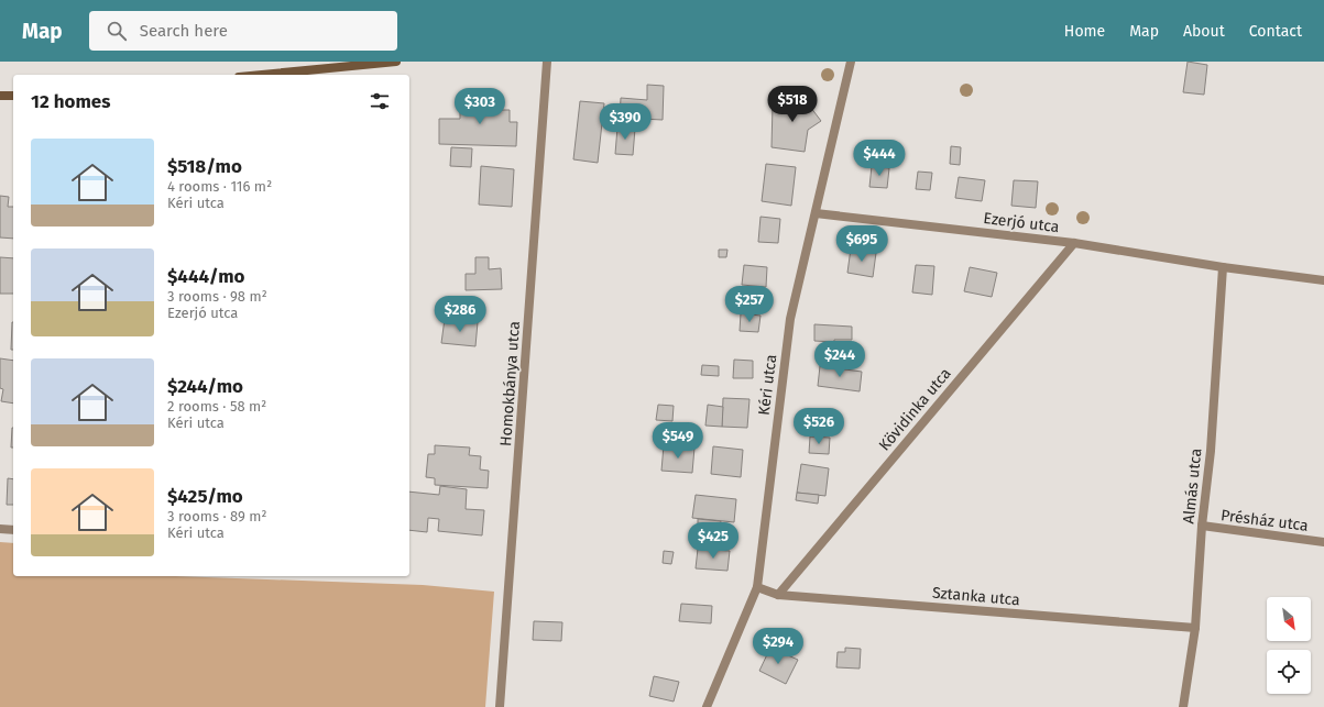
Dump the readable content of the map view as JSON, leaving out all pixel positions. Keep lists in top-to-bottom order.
{
  "streets": {
    "street": [
      "Ezerjó utca",
      "Homokbánya utca",
      "Kéri utca",
      "Kövidinka utca",
      "Almás utca",
      "Présház utca",
      "Sztanka utca"
    ]
  },
  "crossings": [
    ["Ezerjó utca", "Kéri utca"],
    ["Ezerjó utca", "Kövidinka utca"],
    ["Ezerjó utca", "Almás utca"],
    ["Kéri utca", "Sztanka utca"],
    ["Kövidinka utca", "Sztanka utca"],
    ["Almás utca", "Présház utca"],
    ["Almás utca", "Sztanka utca"]
  ],
  "north": "bottom right",
  "page": {
    "header": "Map",
    "search": "Search here",
    "nav": [
      "Home",
      "Map",
      "About",
      "Contact"
    ],
    "heading": "12 homes",
    "price": [
      "$518",
      "$303",
      "$390",
      "$444",
      "$695",
      "$257",
      "$286",
      "$244",
      "$526",
      "$549",
      "$425",
      "$294"
    ],
    "list": [
      {
        "name": "$518/mo",
        "note": "4 rooms · 116 m² · Kéri utca"
      },
      {
        "name": "$444/mo",
        "note": "3 rooms · 98 m² · Ezerjó utca"
      },
      {
        "name": "$244/mo",
        "note": "2 rooms · 58 m² · Kéri utca"
      },
      {
        "name": "$425/mo",
        "note": "3 rooms · 89 m² · Kéri utca"
      }
    ]
  }
}
